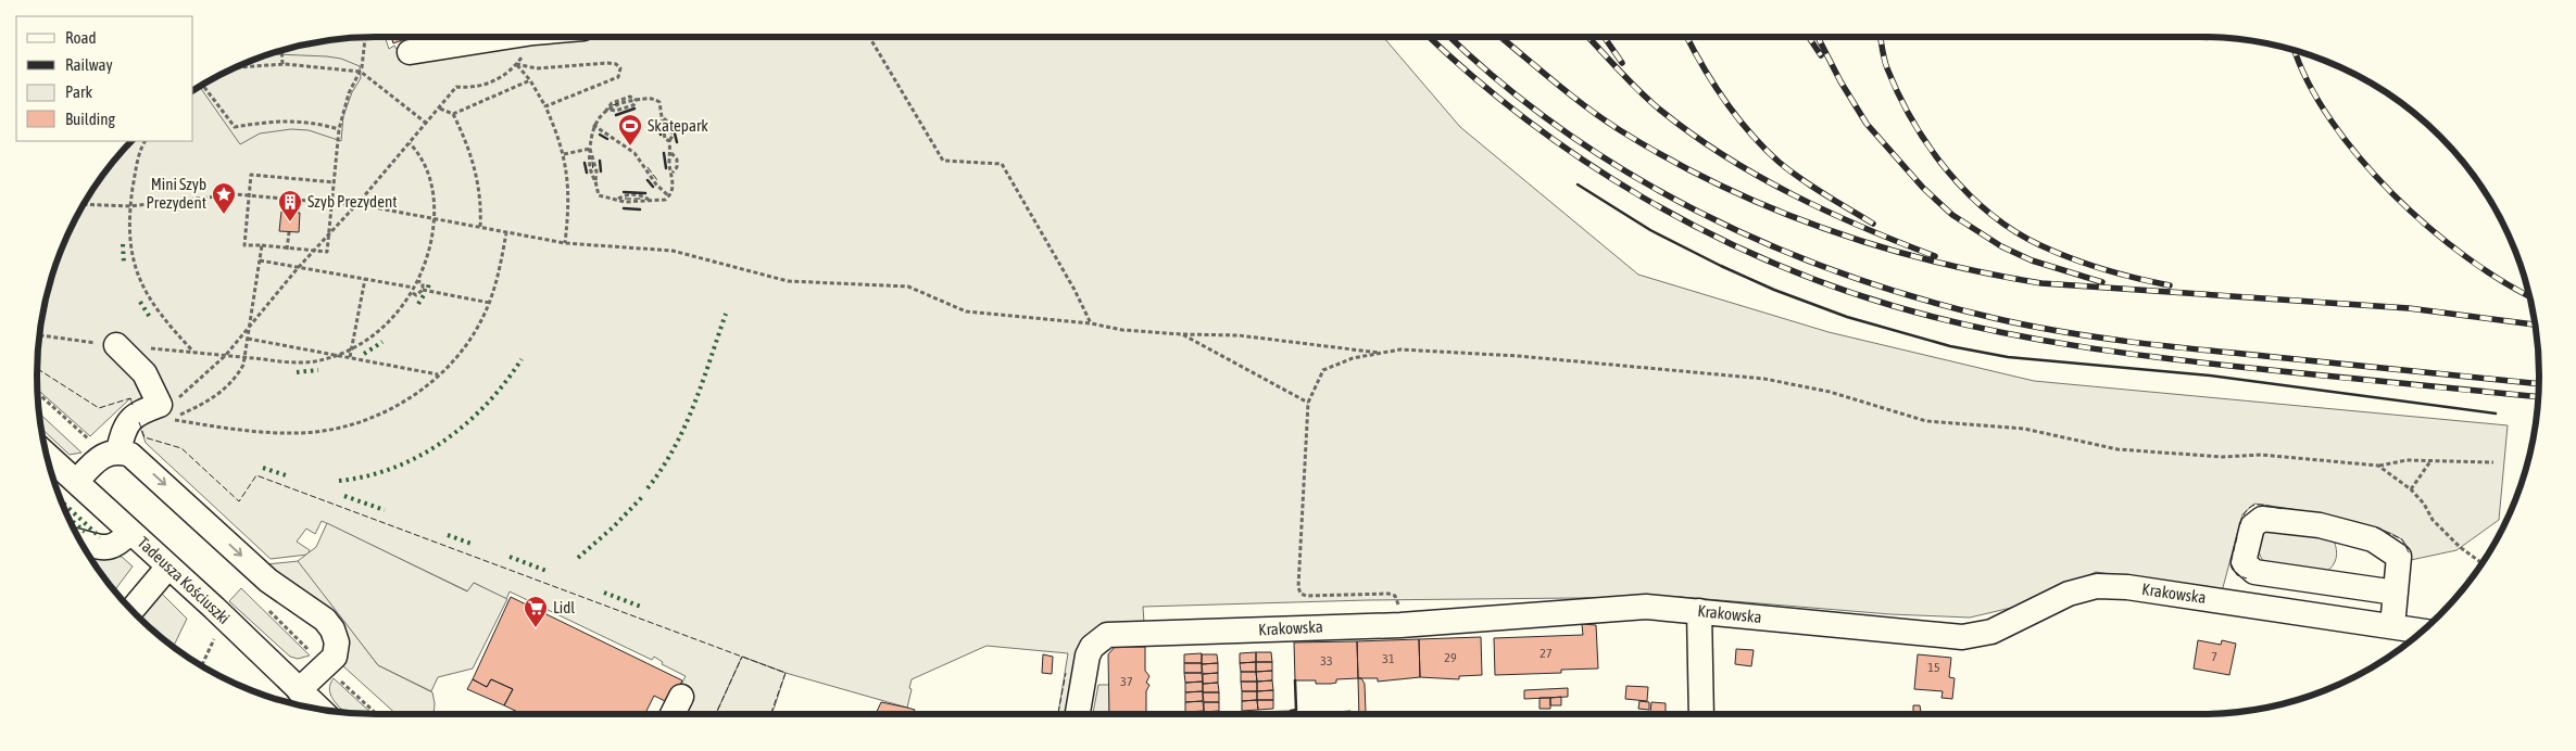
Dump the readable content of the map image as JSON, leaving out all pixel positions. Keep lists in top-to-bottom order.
{
  "streets": {
    "street": ["Tadeusza Kościuszki", "Krakowska"]
  },
  "places": {
    "sports": ["Skatepark"],
    "place": ["Mini Szyb Prezydent"],
    "building": ["Szyb Prezydent"],
    "supermarket": ["Lidl"]
  },
  "house_numbers": [
    "27",
    "7",
    "29",
    "31",
    "33",
    "15",
    "37"
  ],
  "legend": [
    "Road",
    "Railway",
    "Park",
    "Building"
  ]
}
